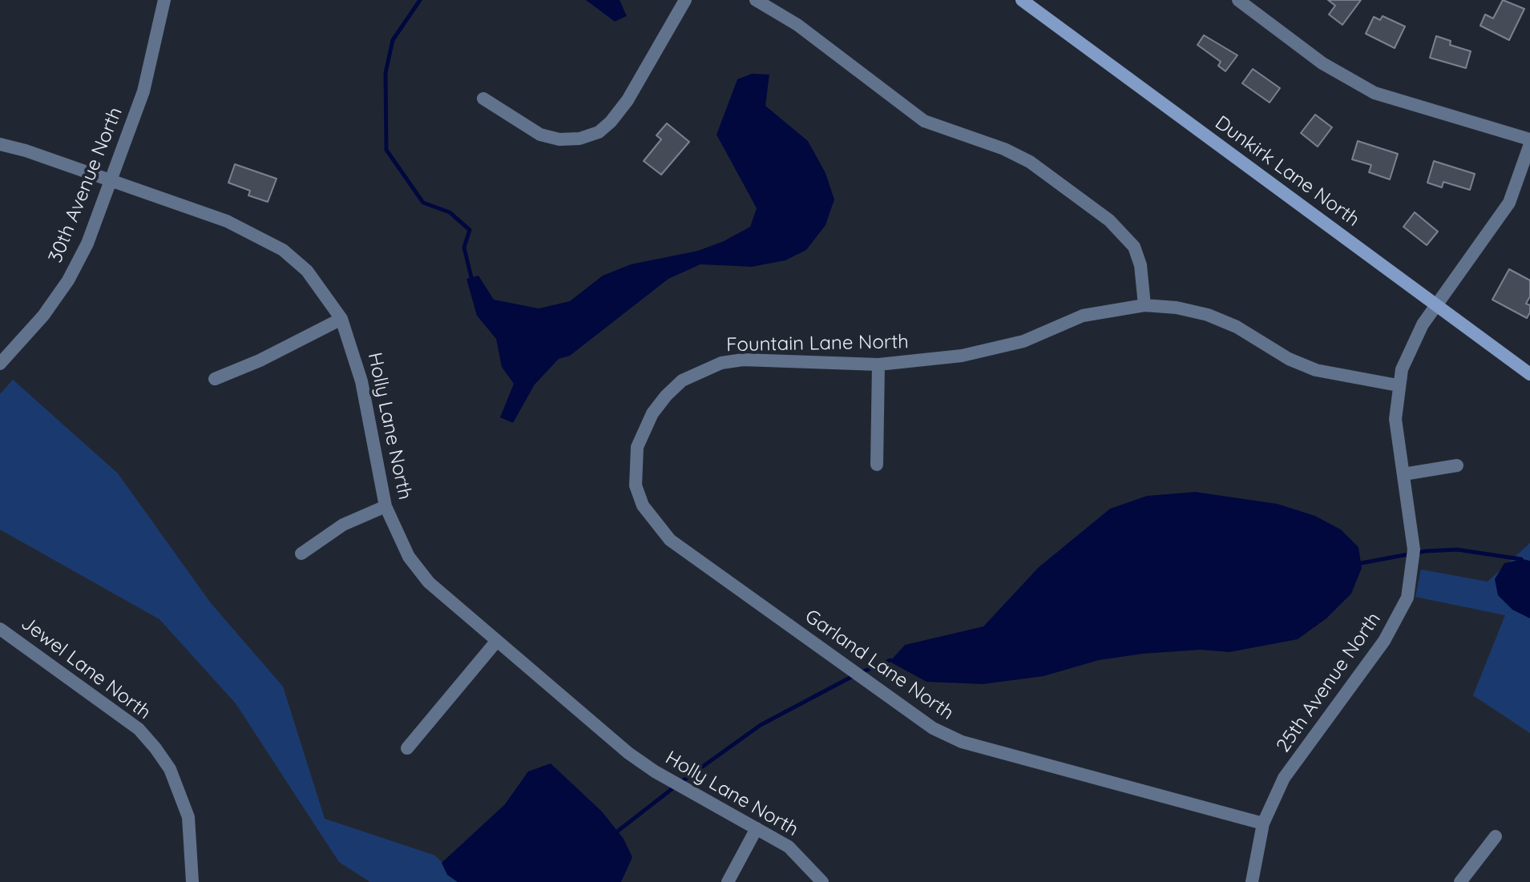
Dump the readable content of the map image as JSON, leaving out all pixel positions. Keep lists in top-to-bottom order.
{
  "streets": {
    "street": [
      "Dunkirk Lane North",
      "30th Avenue North",
      "Fountain Lane North",
      "Holly Lane North",
      "Garland Lane North",
      "Jewel Lane North",
      "25th Avenue North"
    ]
  },
  "crossings": [
    ["Dunkirk Lane North", "25th Avenue North"],
    ["30th Avenue North", "Holly Lane North"],
    ["Fountain Lane North", "Garland Lane North"],
    ["Fountain Lane North", "25th Avenue North"],
    ["Garland Lane North", "25th Avenue North"]
  ]
}
